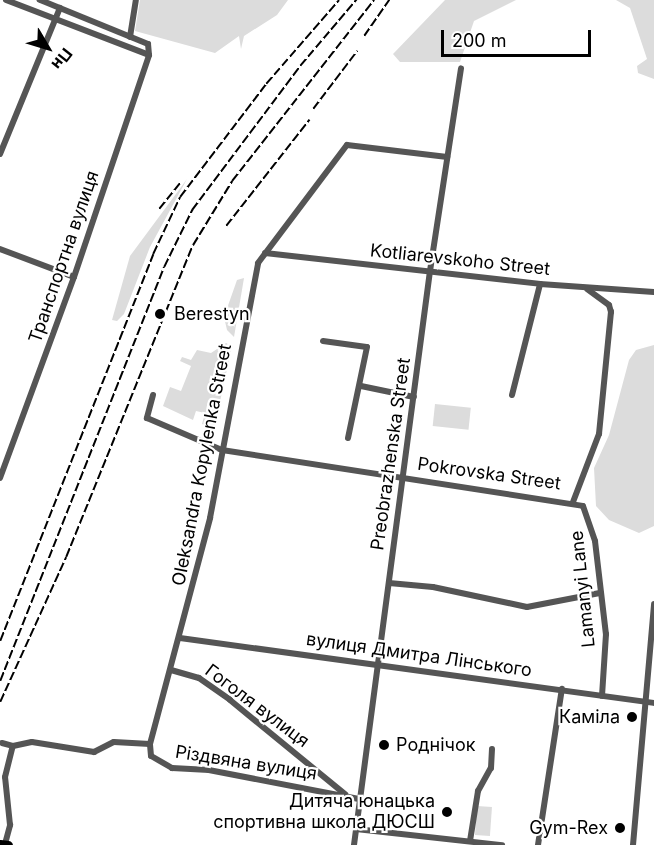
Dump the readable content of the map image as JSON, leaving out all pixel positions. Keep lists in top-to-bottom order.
{
  "streets": {
    "street": [
      "Транспортна вулиця",
      "Kotliarevskoho Street",
      "Preobrazhenska Street",
      "Oleksandra Kopylenka Street",
      "Pokrovska Street",
      "Lamanyi Lane",
      "вулиця Дмитра Лінського",
      "Гоголя вулиця",
      "Різдвяна вулиця"
    ]
  },
  "crossings": [
    ["Kotliarevskoho Street", "Preobrazhenska Street"],
    ["Kotliarevskoho Street", "Oleksandra Kopylenka Street"],
    ["Preobrazhenska Street", "Oleksandra Kopylenka Street"],
    ["Preobrazhenska Street", "Pokrovska Street"],
    ["Preobrazhenska Street", "вулиця Дмитра Лінського"],
    ["Preobrazhenska Street", "Різдвяна вулиця"],
    ["Oleksandra Kopylenka Street", "Pokrovska Street"],
    ["Oleksandra Kopylenka Street", "вулиця Дмитра Лінського"],
    ["Oleksandra Kopylenka Street", "Гоголя вулиця"],
    ["Oleksandra Kopylenka Street", "Різдвяна вулиця"],
    ["Pokrovska Street", "Lamanyi Lane"],
    ["Lamanyi Lane", "вулиця Дмитра Лінського"],
    ["Гоголя вулиця", "Різдвяна вулиця"]
  ],
  "places": [
    "Berestyn",
    "Каміла",
    "Роднічок",
    "Дитяча юнацька спортивна школа ДЮСШ",
    "Gym-Rex"
  ],
  "scale_bar": "200 m",
  "north": "bottom right"
}
